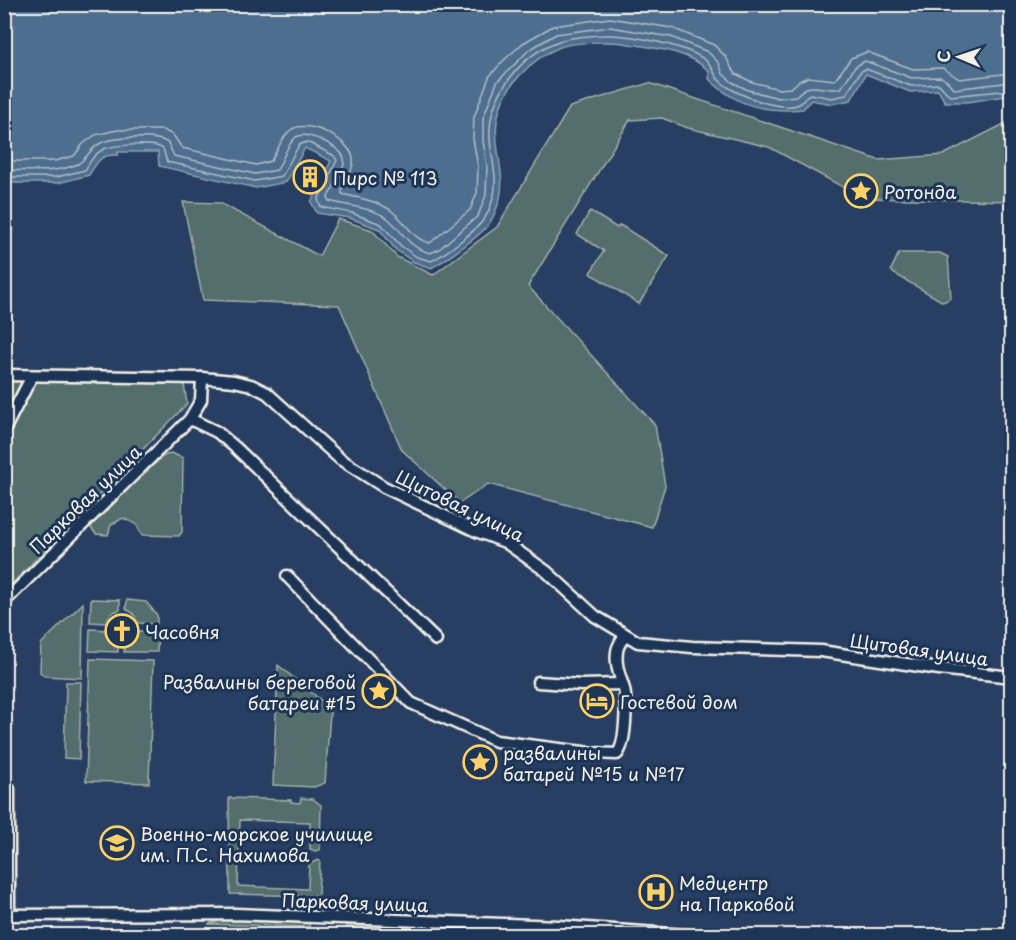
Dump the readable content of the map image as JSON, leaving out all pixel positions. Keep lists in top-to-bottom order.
{
  "streets": {
    "street": ["Парковая улица", "Щитовая улица"]
  },
  "crossings": [
    ["Парковая улица", "Щитовая улица"]
  ],
  "places": {
    "building": ["Пирс № 113"],
    "place": ["Ротонда", "Развалины береговой батареи #15", "развалины батарей №15 и №17"],
    "church": ["Часовня"],
    "hotel": ["Гостевой дом"],
    "school or university": ["Военно-морское училище им. П.С. Нахимова"],
    "hospital": ["Медцентр на Парковой"]
  },
  "north": "left"
}
